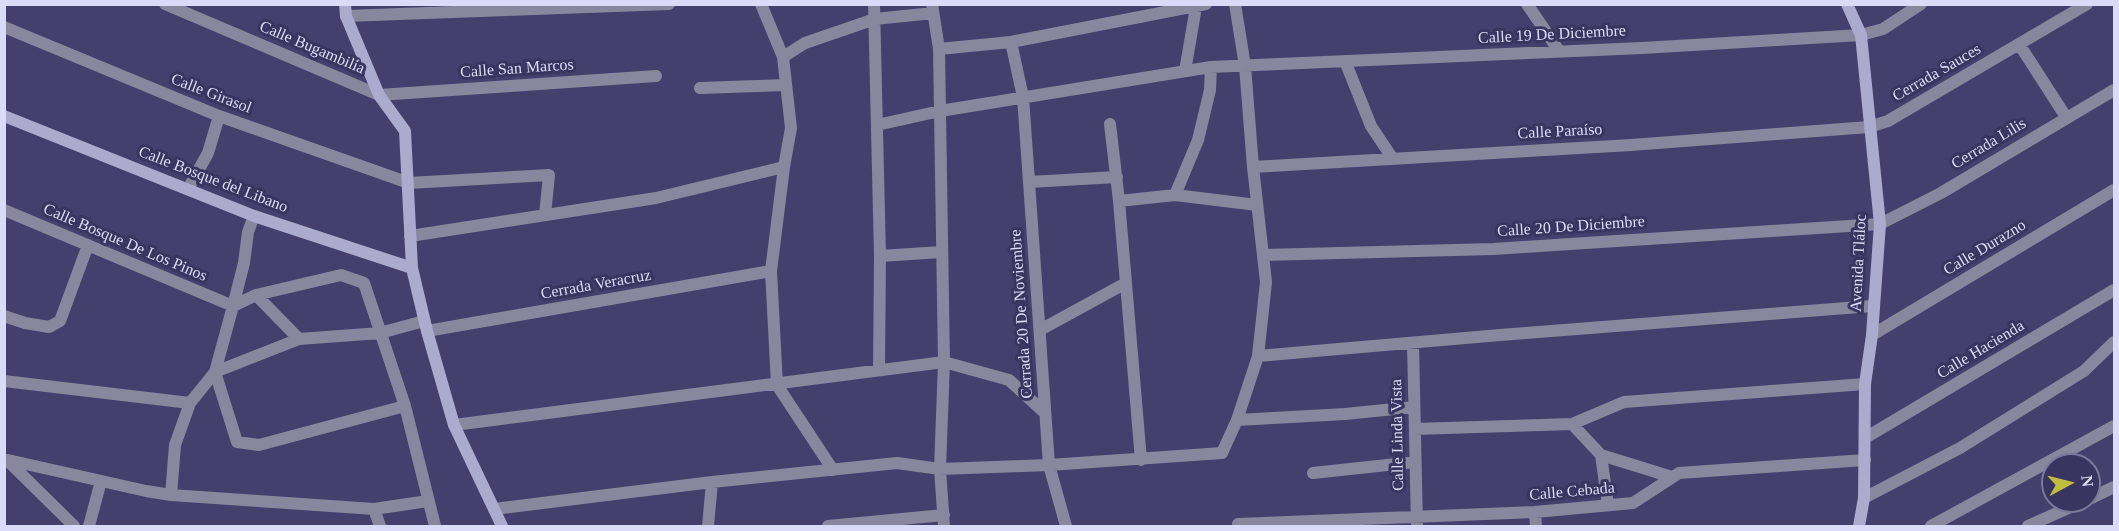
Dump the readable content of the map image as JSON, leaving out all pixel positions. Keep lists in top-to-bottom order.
{
  "streets": {
    "main road": ["Calle Bosque del Libano", "Avenida Tláloc"],
    "street": [
      "Calle 19 De Diciembre",
      "Calle Bugambilia",
      "Calle San Marcos",
      "Cerrada Sauces",
      "Calle Girasol",
      "Calle Paraíso",
      "Cerrada Lilis",
      "Calle 20 De Diciembre",
      "Calle Bosque De Los Pinos",
      "Calle Durazno",
      "Cerrada Veracruz",
      "Cerrada 20 De Noviembre",
      "Calle Hacienda",
      "Calle Linda Vista",
      "Calle Cebada"
    ]
  },
  "crossings": [
    ["Calle 19 De Diciembre", "Avenida Tláloc"],
    ["Calle 19 De Diciembre", "Cerrada 20 De Noviembre"],
    ["Calle Bugambilia", "Calle San Marcos"],
    ["Cerrada Sauces", "Calle Paraíso"],
    ["Cerrada Sauces", "Avenida Tláloc"],
    ["Calle Paraíso", "Avenida Tláloc"],
    ["Cerrada Lilis", "Calle 20 De Diciembre"],
    ["Cerrada Lilis", "Avenida Tláloc"],
    ["Calle 20 De Diciembre", "Avenida Tláloc"],
    ["Calle Durazno", "Avenida Tláloc"],
    ["Avenida Tláloc", "Calle Hacienda"],
    ["Avenida Tláloc", "Calle Cebada"],
    ["Calle Linda Vista", "Calle Cebada"]
  ],
  "north": "right"
}
